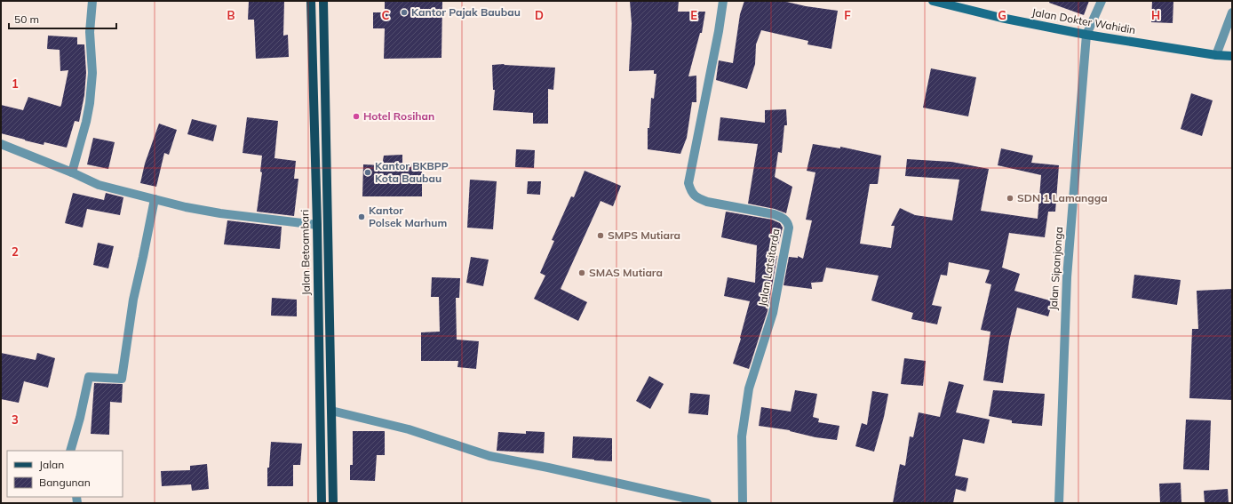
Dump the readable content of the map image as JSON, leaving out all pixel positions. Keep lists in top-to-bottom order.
{
  "streets": {
    "main road": ["Jalan Betoambari"],
    "street": ["Jalan Dokter Wahidin", "Jalan Latsitarda", "Jalan Sipanjonga"]
  },
  "crossings": [
    ["Jalan Dokter Wahidin", "Jalan Sipanjonga"]
  ],
  "places": [
    "Kantor Pajak Baubau",
    "Hotel Rosihan",
    "Kantor BKBPP Kota Baubau",
    "SDN 1 Lamangga",
    "Kantor Polsek Marhum",
    "SMPS Mutiara",
    "SMAS Mutiara"
  ],
  "legend": ["Jalan", "Bangunan"],
  "scale_bar": "50 m",
  "grid": {
    "columns": [
      "B",
      "C",
      "D",
      "E",
      "F",
      "G",
      "H"
    ],
    "rows": ["1", "2", "3"]
  }
}
